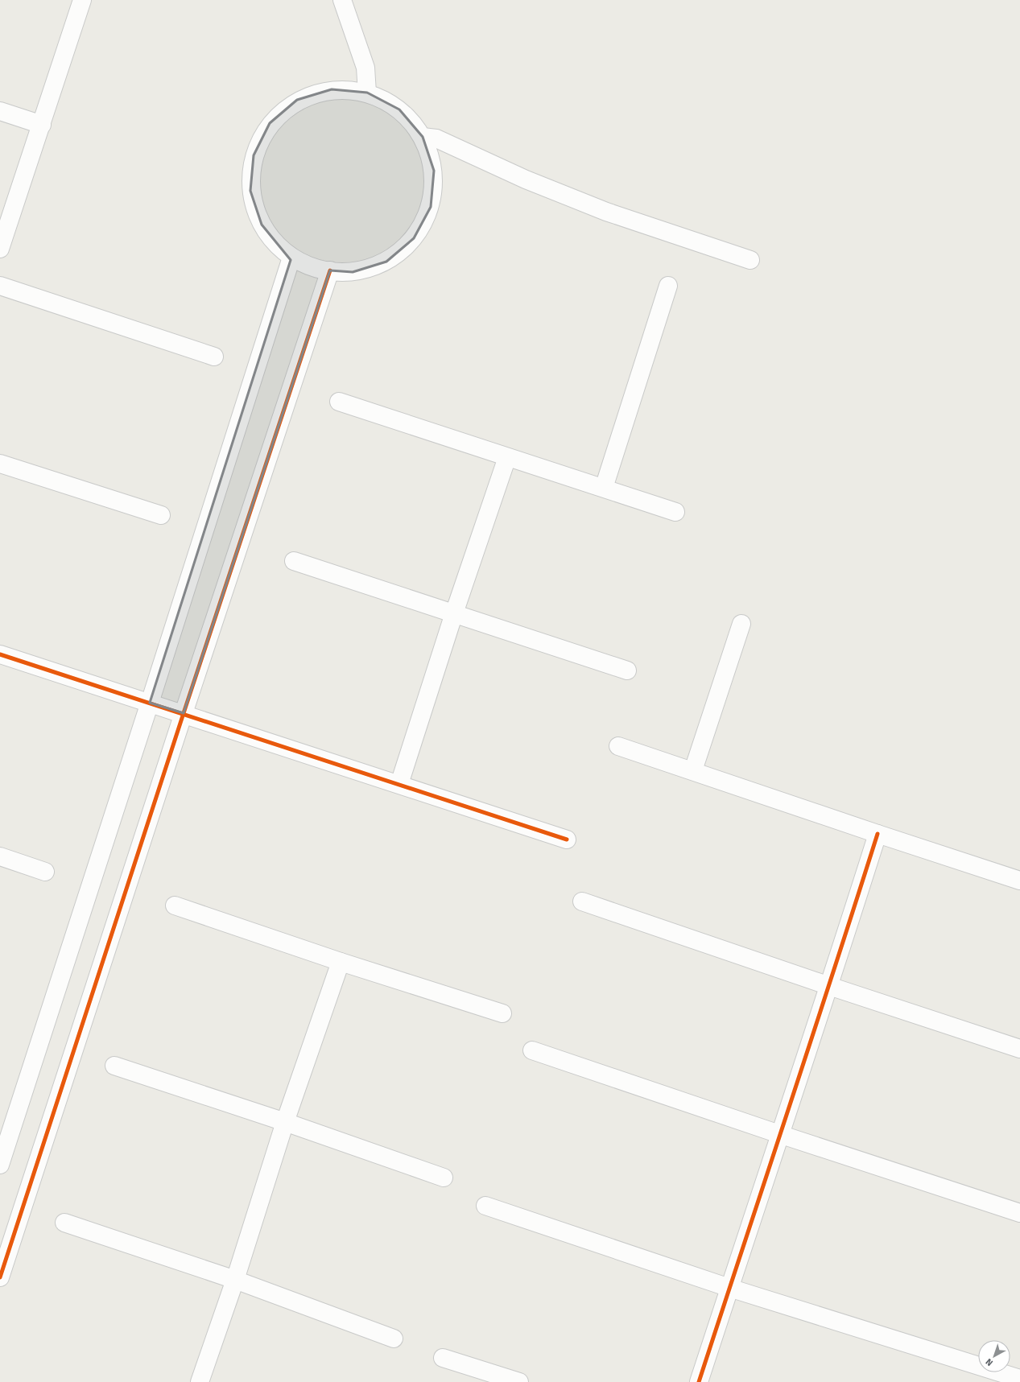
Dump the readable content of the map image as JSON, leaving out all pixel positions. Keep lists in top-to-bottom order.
{
  "north": "bottom left"
}
